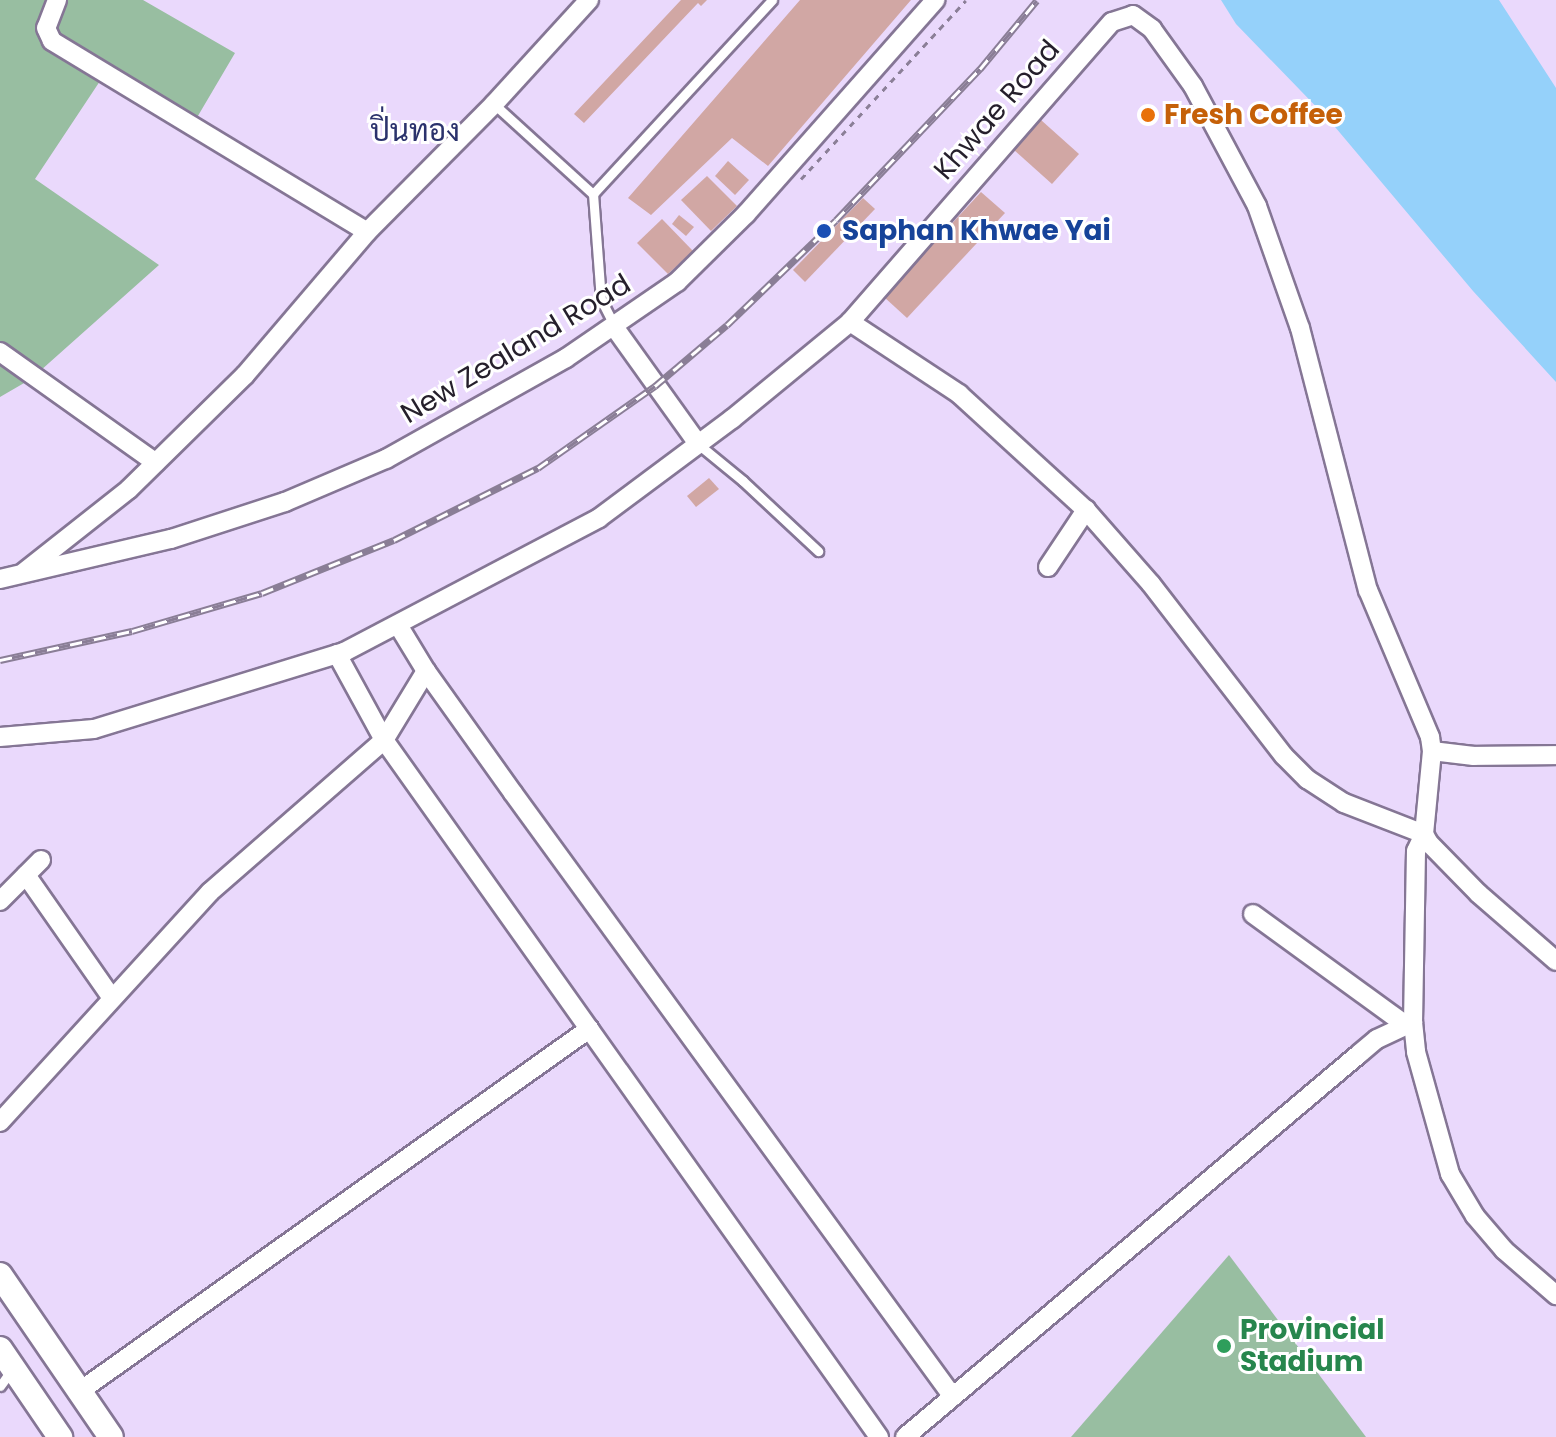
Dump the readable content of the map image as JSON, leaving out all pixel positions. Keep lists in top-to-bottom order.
{
  "streets": {
    "street": ["New Zealand Road"]
  },
  "districts": ["ปิ่นทอง"],
  "places": ["Fresh Coffee", "Saphan Khwae Yai", "Provincial Stadium"]
}
